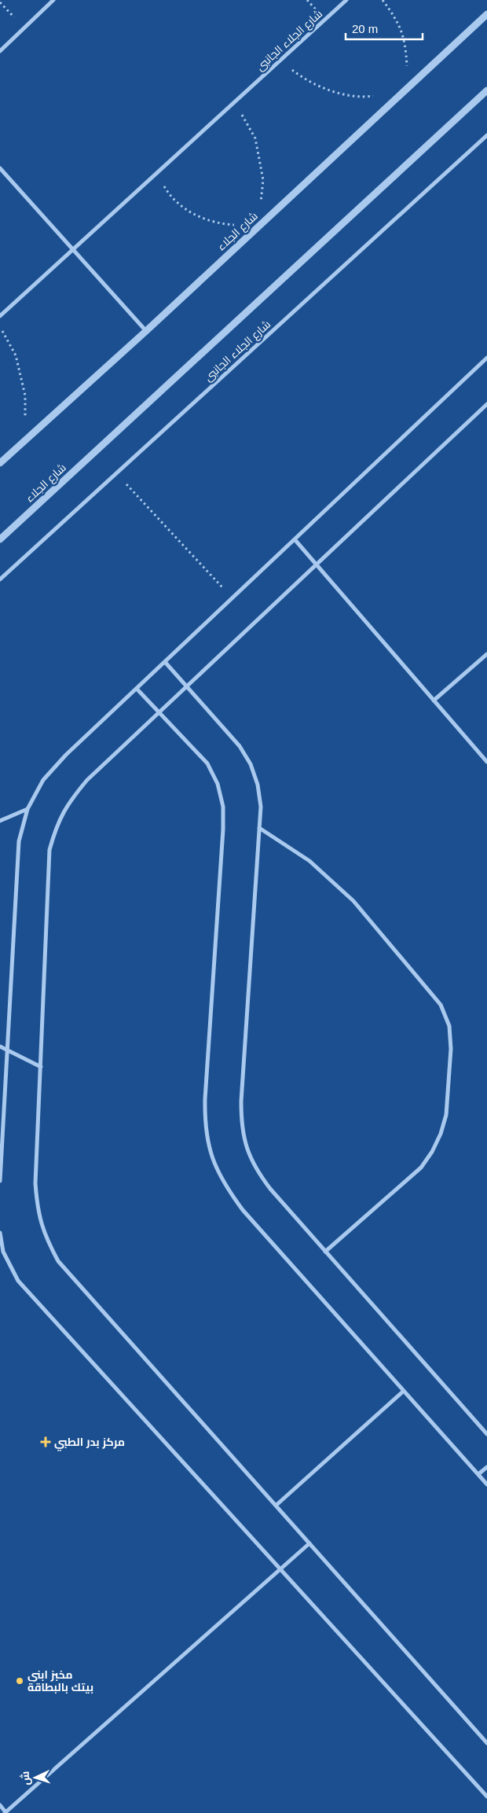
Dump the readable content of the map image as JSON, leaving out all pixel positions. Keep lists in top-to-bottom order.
{
  "streets": {
    "street": ["شارع الجلاء الجانبى", "شارع الجلاء"]
  },
  "places": {
    "health": ["مركز بدر الطبي"],
    "other": ["مخبز ابني بيتك بالبطاقة"]
  },
  "scale_bar": "20 m",
  "north": "left"
}
